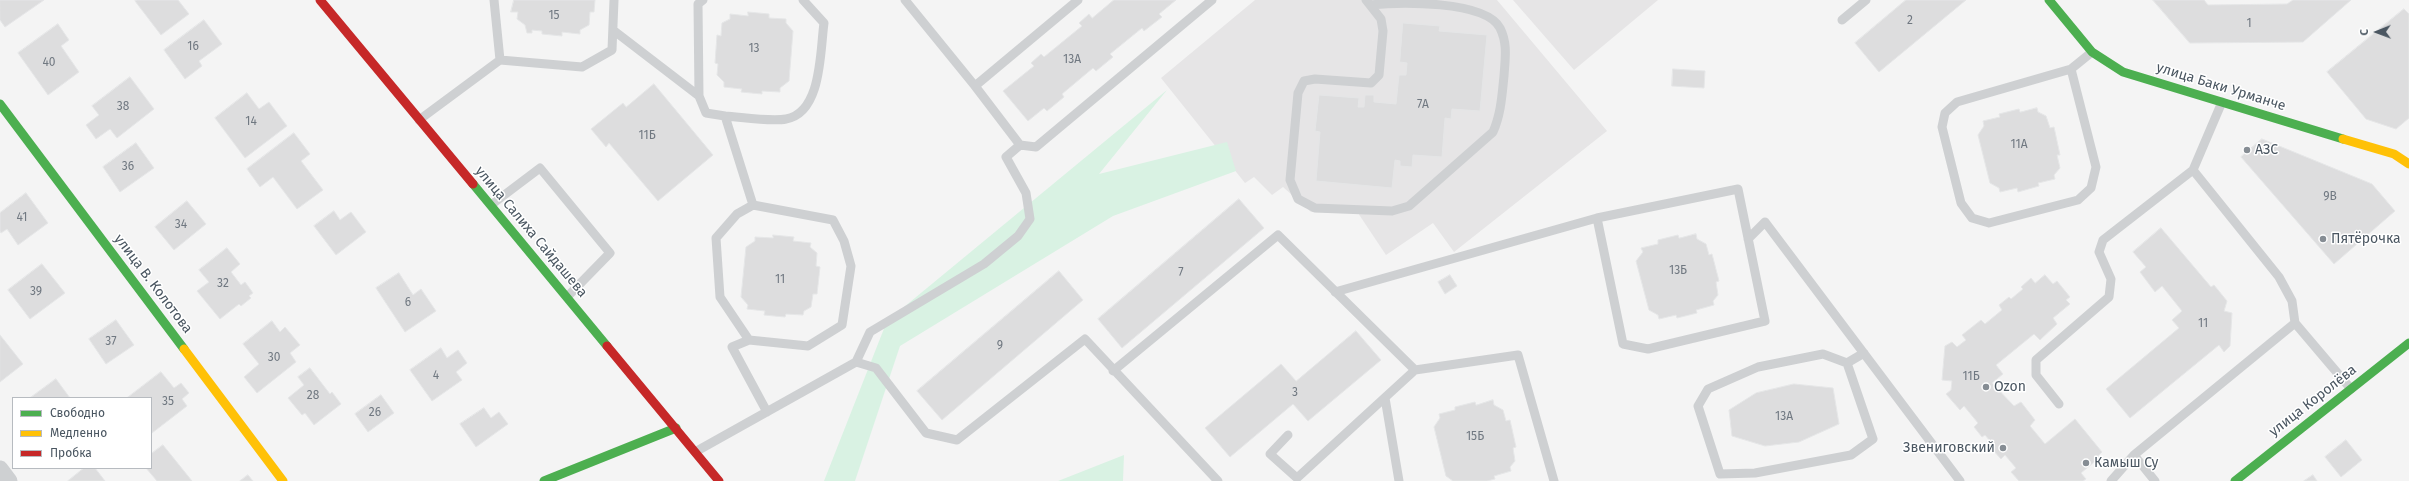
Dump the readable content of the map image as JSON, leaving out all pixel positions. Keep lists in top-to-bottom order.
{
  "streets": {
    "street": [
      "улица Баки Урманче",
      "улица Салиха Сайдашева",
      "улица В. Колотова",
      "улица Королёва"
    ]
  },
  "places": [
    "АЗС",
    "Пятёрочка",
    "Ozon",
    "Звениговский",
    "Камыш Су"
  ],
  "house_numbers": [
    "15",
    "2",
    "1",
    "16",
    "13",
    "13А",
    "40",
    "7А",
    "38",
    "14",
    "11Б",
    "11А",
    "36",
    "9В",
    "41",
    "34",
    "13Б",
    "7",
    "11",
    "32",
    "39",
    "6",
    "11",
    "37",
    "9",
    "30",
    "4",
    "11Б",
    "3",
    "28",
    "35",
    "26",
    "13А",
    "15Б"
  ],
  "legend": ["Свободно", "Медленно", "Пробка"],
  "north": "left"
}
